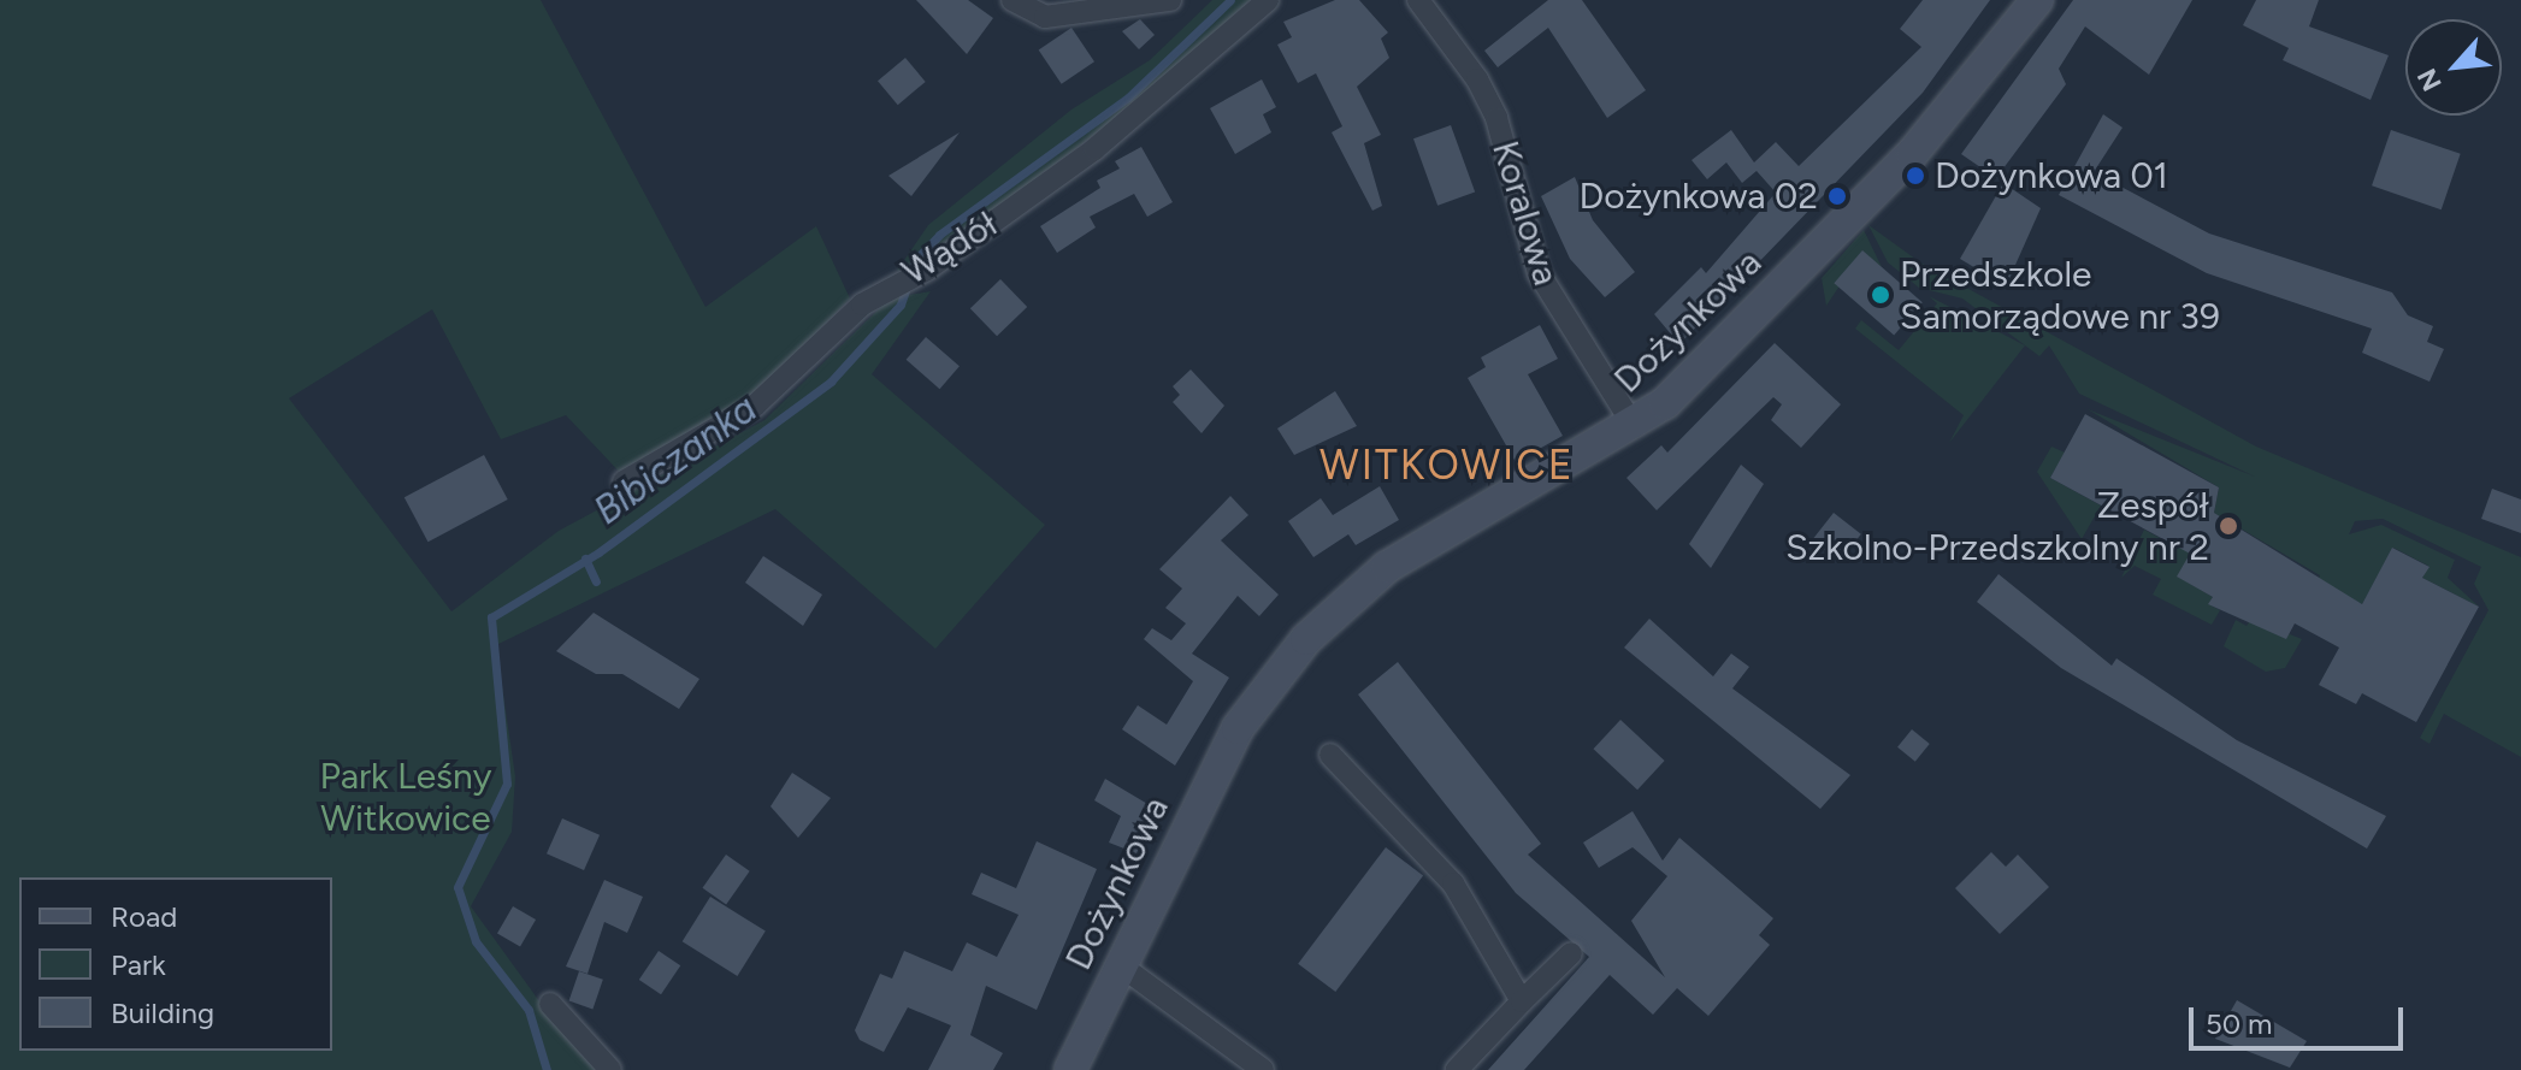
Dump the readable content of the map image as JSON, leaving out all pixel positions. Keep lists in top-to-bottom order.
{
  "streets": {
    "street": ["Koralowa", "Wądół", "Dożynkowa"]
  },
  "crossings": [
    ["Koralowa", "Dożynkowa"]
  ],
  "districts": ["WITKOWICE"],
  "water": ["Bibiczanka"],
  "parks": ["Park Leśny Witkowice"],
  "places": [
    "Dożynkowa 01",
    "Dożynkowa 02",
    "Przedszkole Samorządowe nr 39",
    "Zespół Szkolno-Przedszkolny nr 2"
  ],
  "legend": ["Road", "Park", "Building"],
  "scale_bar": "50 m",
  "north": "bottom left"
}
